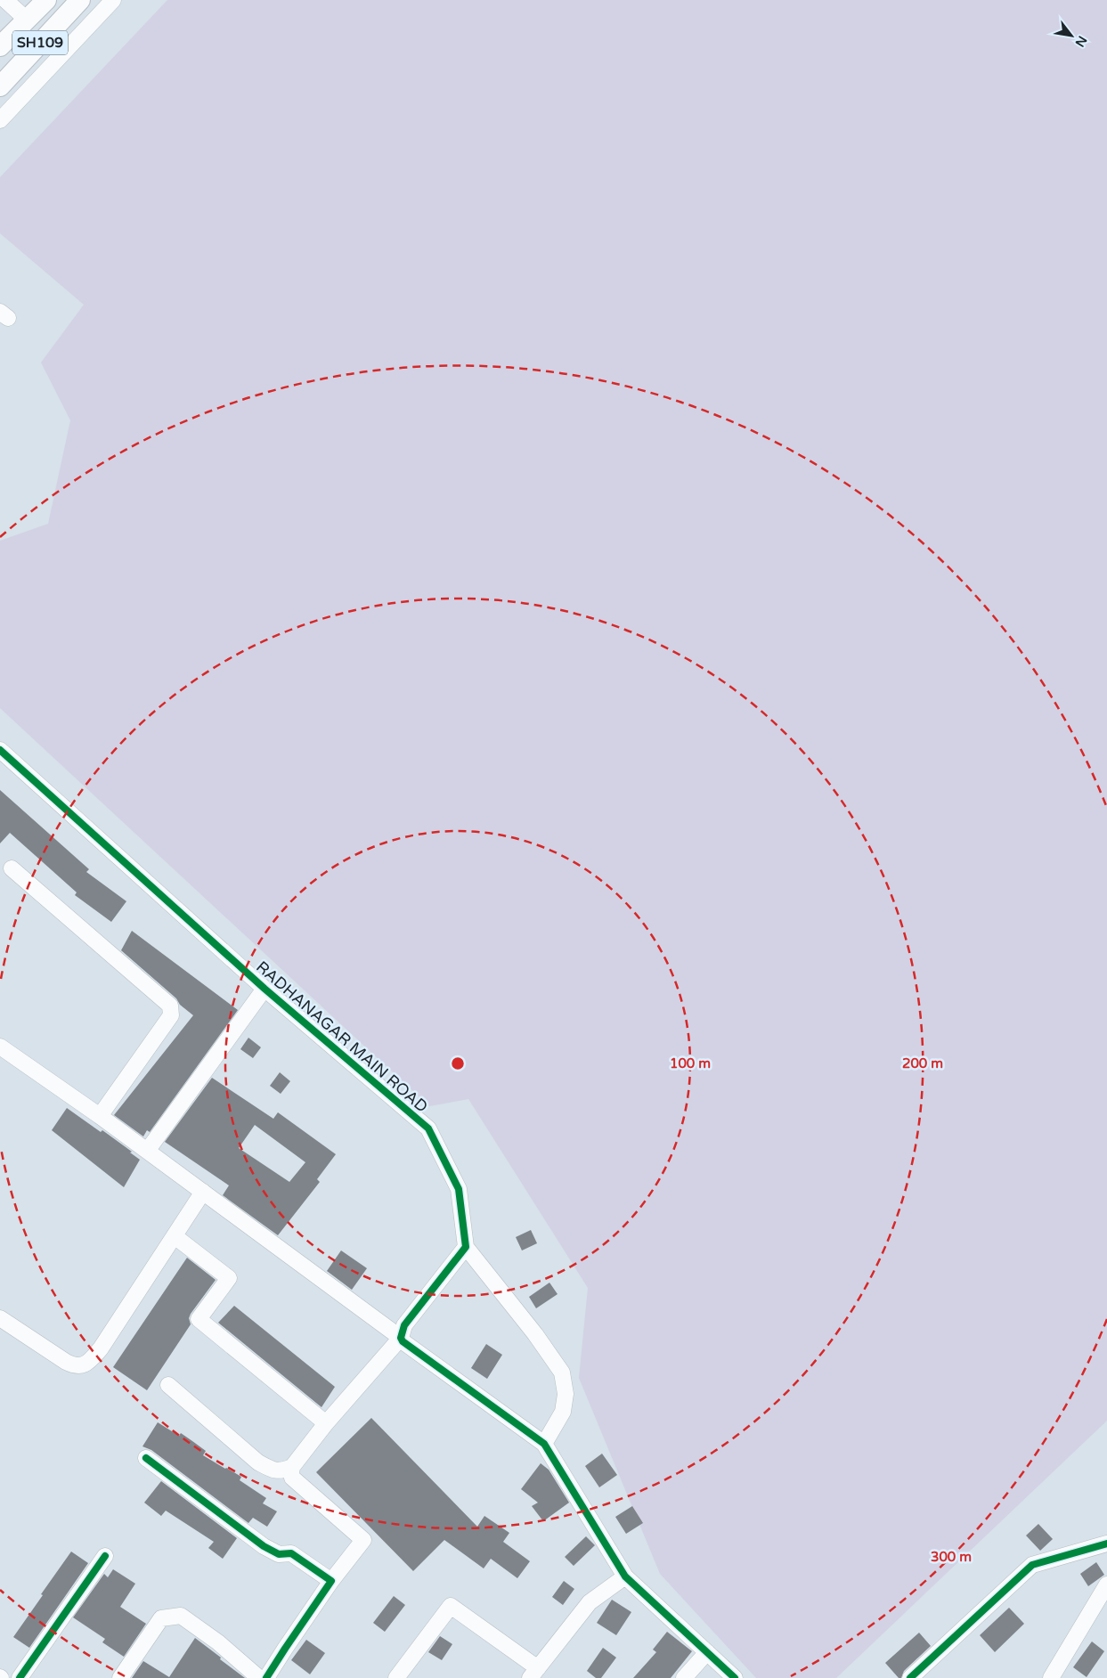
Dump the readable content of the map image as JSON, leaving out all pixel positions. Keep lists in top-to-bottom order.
{
  "streets": {
    "main road": ["SH109"],
    "street": ["RADHANAGAR MAIN ROAD"]
  },
  "north": "bottom right",
  "rings": ["100 m", "200 m", "300 m"]
}
